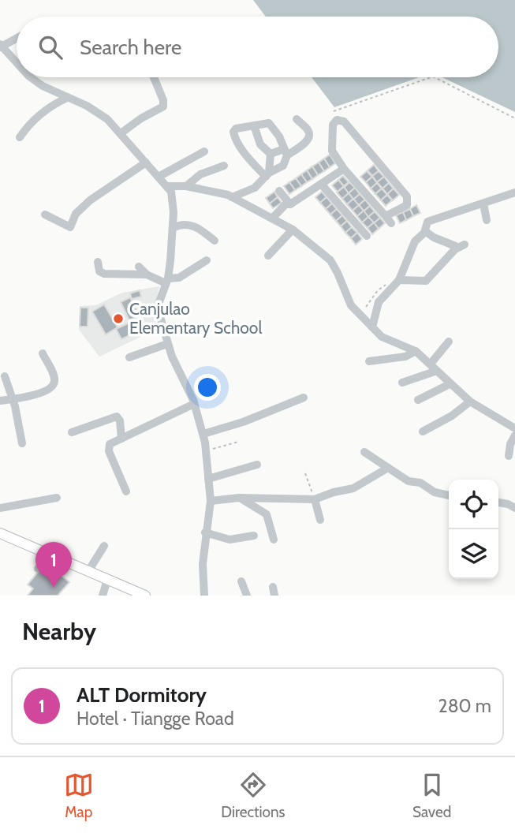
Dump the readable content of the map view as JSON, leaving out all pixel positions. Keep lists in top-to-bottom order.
{
  "places": ["Canjulao Elementary School"],
  "page": {
    "search": "Search here",
    "pins": "1",
    "heading": "Nearby",
    "list": [
      {
        "mark": "1",
        "name": "ALT Dormitory",
        "note": "Hotel · Tiangge Road",
        "value": "280 m"
      }
    ],
    "nav": ["Map", "Directions", "Saved"]
  }
}
